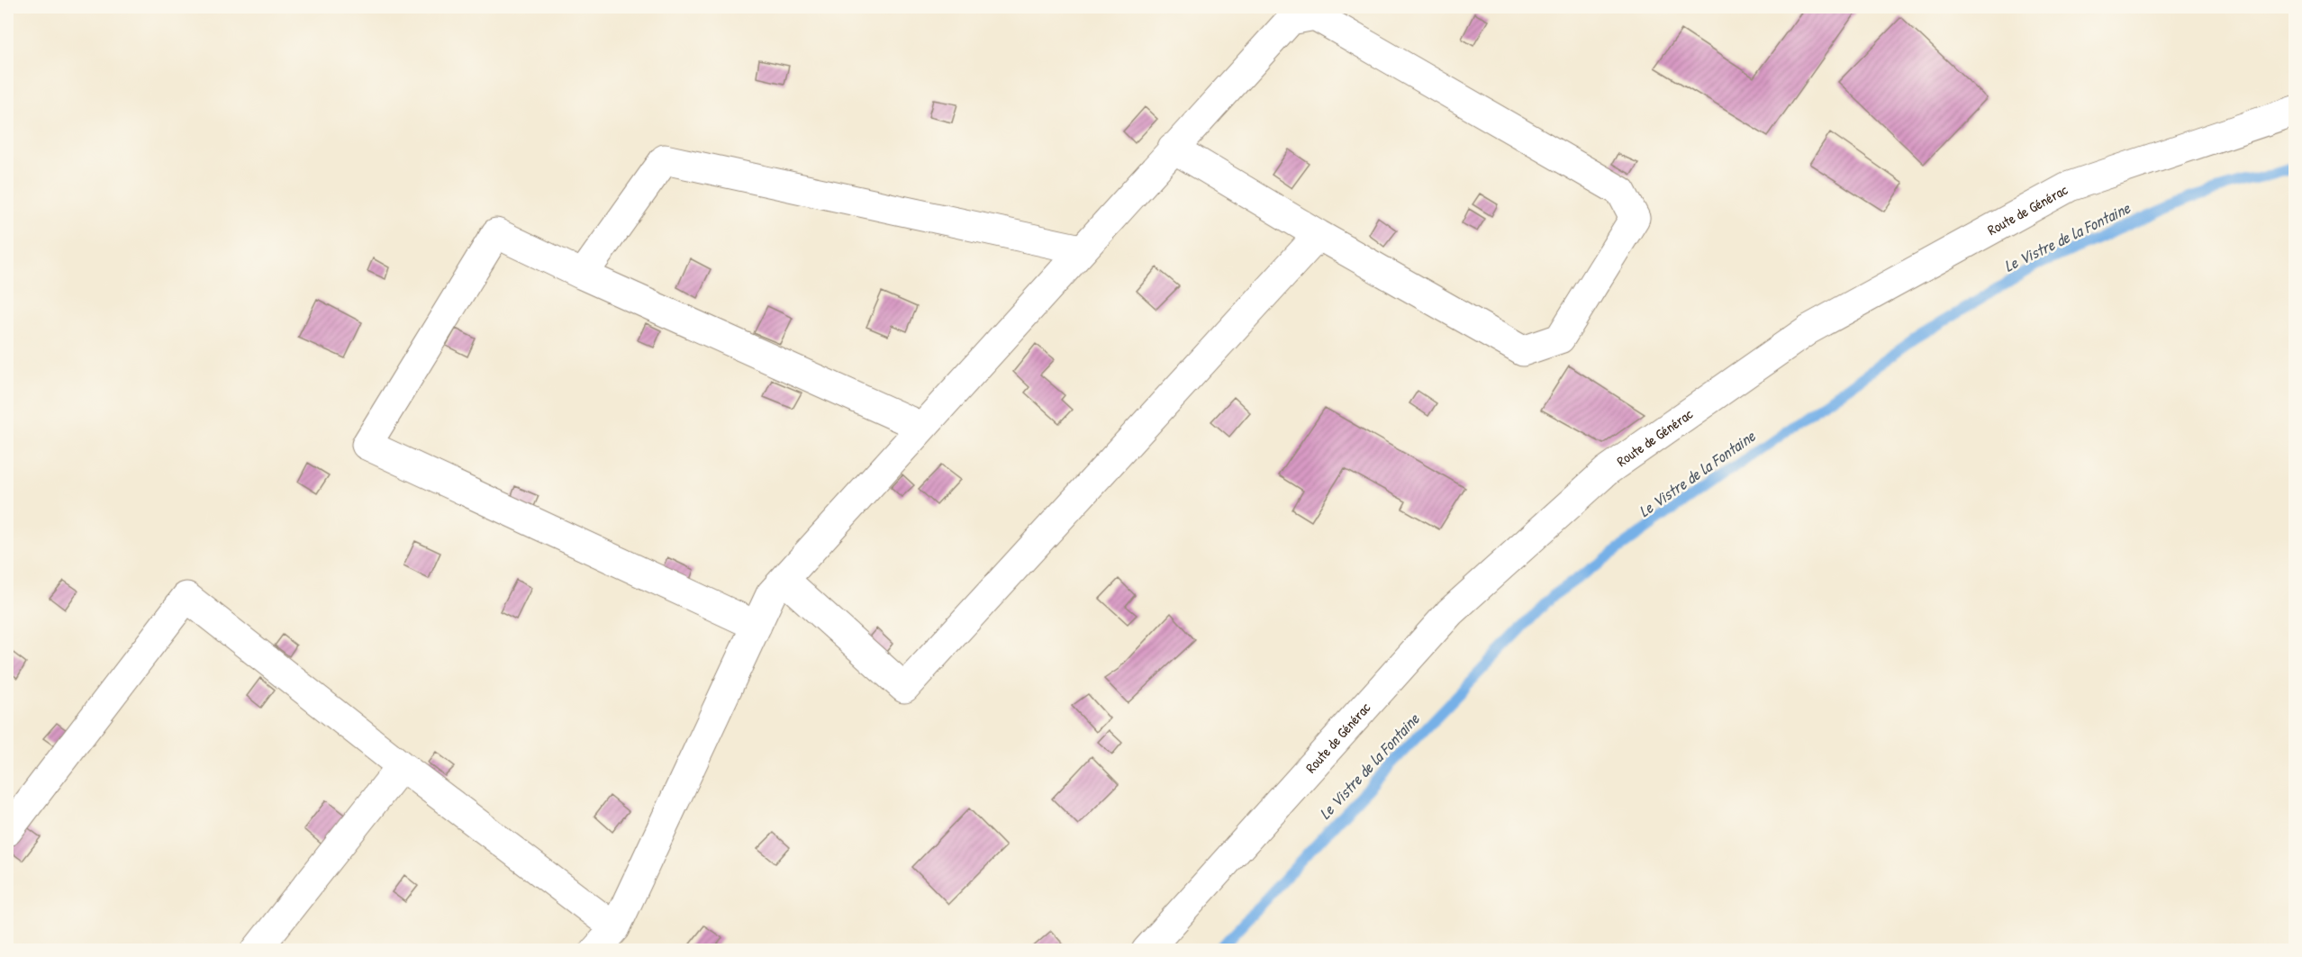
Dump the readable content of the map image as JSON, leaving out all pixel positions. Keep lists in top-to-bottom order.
{
  "streets": {
    "street": ["Route de Générac"]
  },
  "water": ["Le Vistre de la Fontaine"]
}
